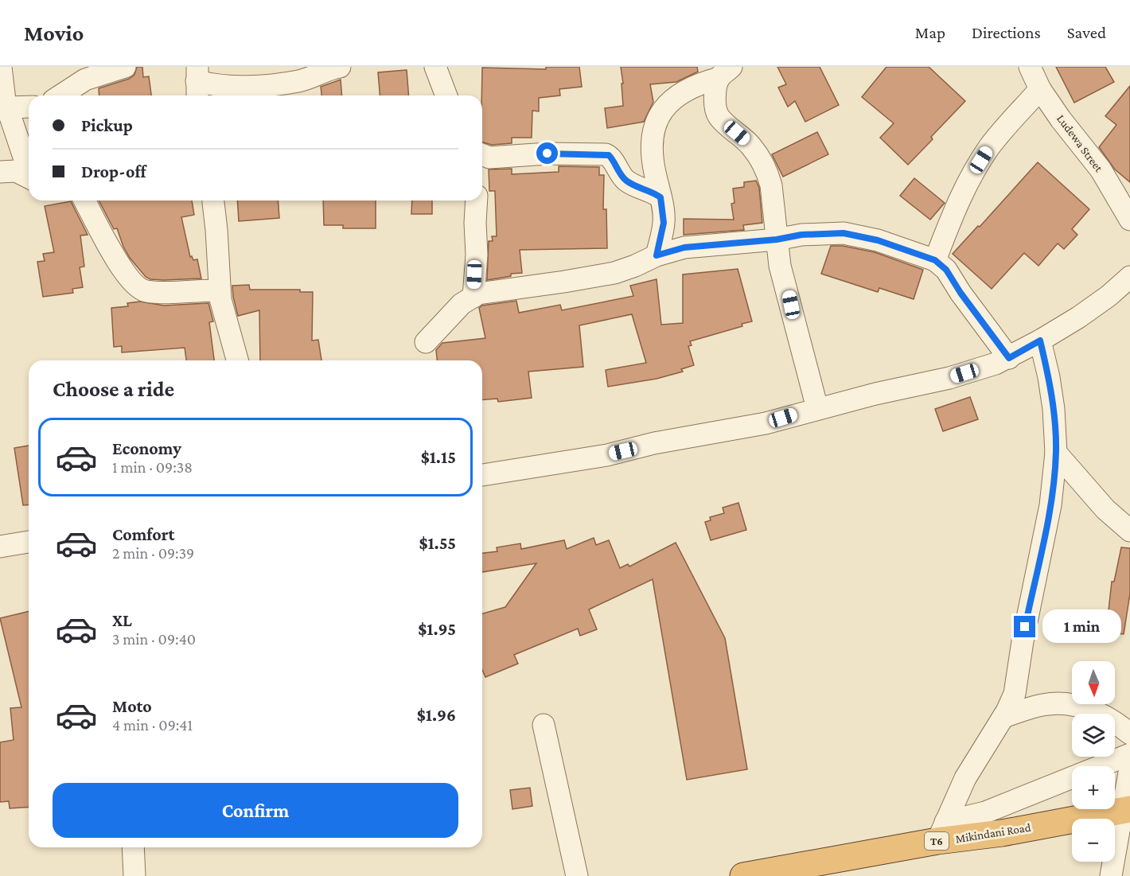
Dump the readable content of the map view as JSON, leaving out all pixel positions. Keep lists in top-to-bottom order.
{
  "streets": {
    "highway": ["Mikindani Road", "T6"],
    "street": ["Ludewa Street"]
  },
  "north": "bottom",
  "page": {
    "header": "Movio",
    "nav": ["Map", "Directions", "Saved"],
    "banner": ["Pickup", "Drop-off"],
    "heading": "Choose a ride",
    "list": [
      {
        "name": "Economy",
        "note": "1 min · 09:38",
        "value": "$1.15"
      },
      {
        "name": "Comfort",
        "note": "2 min · 09:39",
        "value": "$1.55"
      },
      {
        "name": "XL",
        "note": "3 min · 09:40",
        "value": "$1.95"
      },
      {
        "name": "Moto",
        "note": "4 min · 09:41",
        "value": "$1.96"
      }
    ],
    "bubble": "1 min",
    "map_buttons": ["+", "−"],
    "buttons": "Confirm"
  }
}
